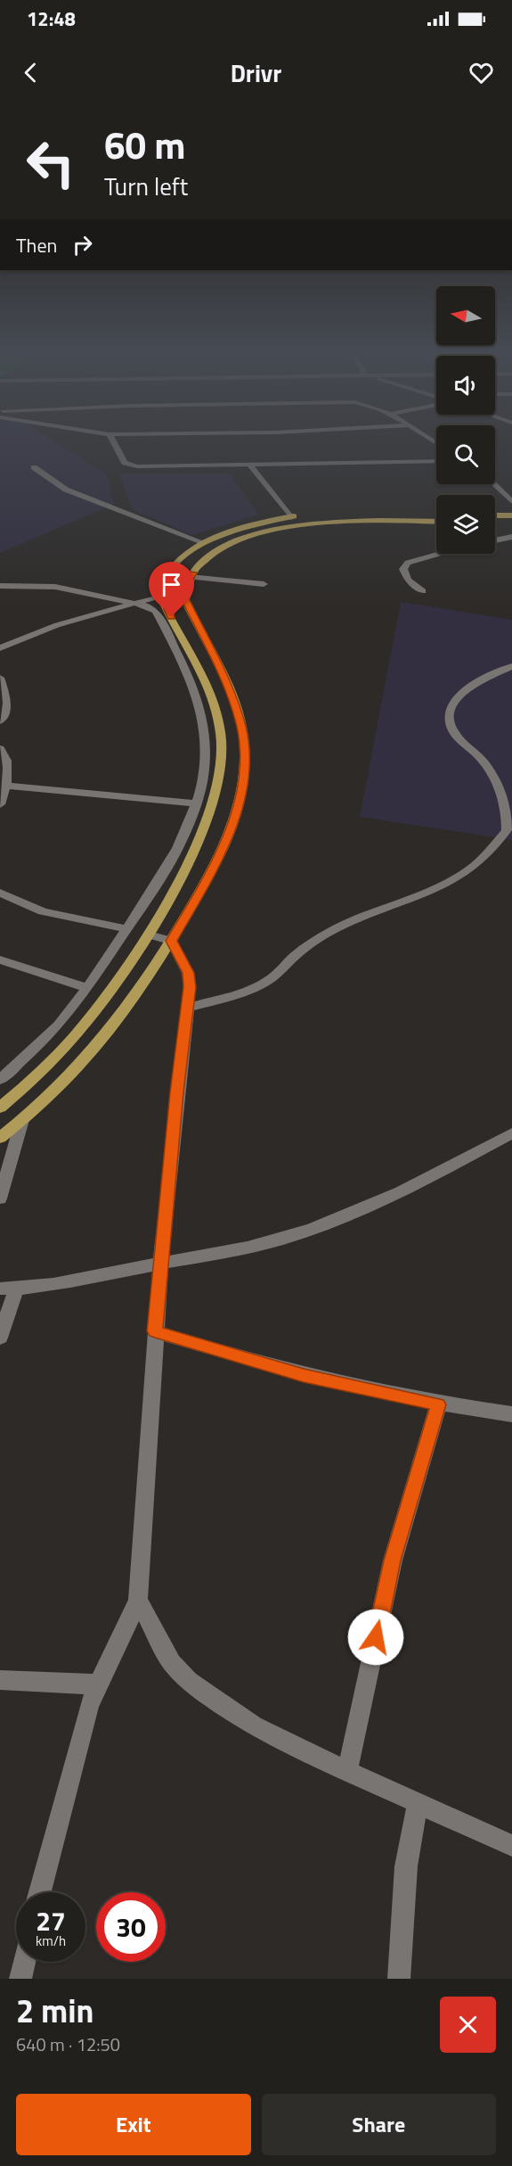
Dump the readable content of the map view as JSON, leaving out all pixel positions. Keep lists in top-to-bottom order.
{
  "north": "left",
  "page": {
    "status": "12:48",
    "header": "Drivr",
    "turn": ["60 m", "Turn left"],
    "then": "Then",
    "speed": "27 km/h",
    "limit": "30",
    "heading": ["2 min", "640 m · 12:50"],
    "buttons": ["Exit", "Share"]
  }
}
